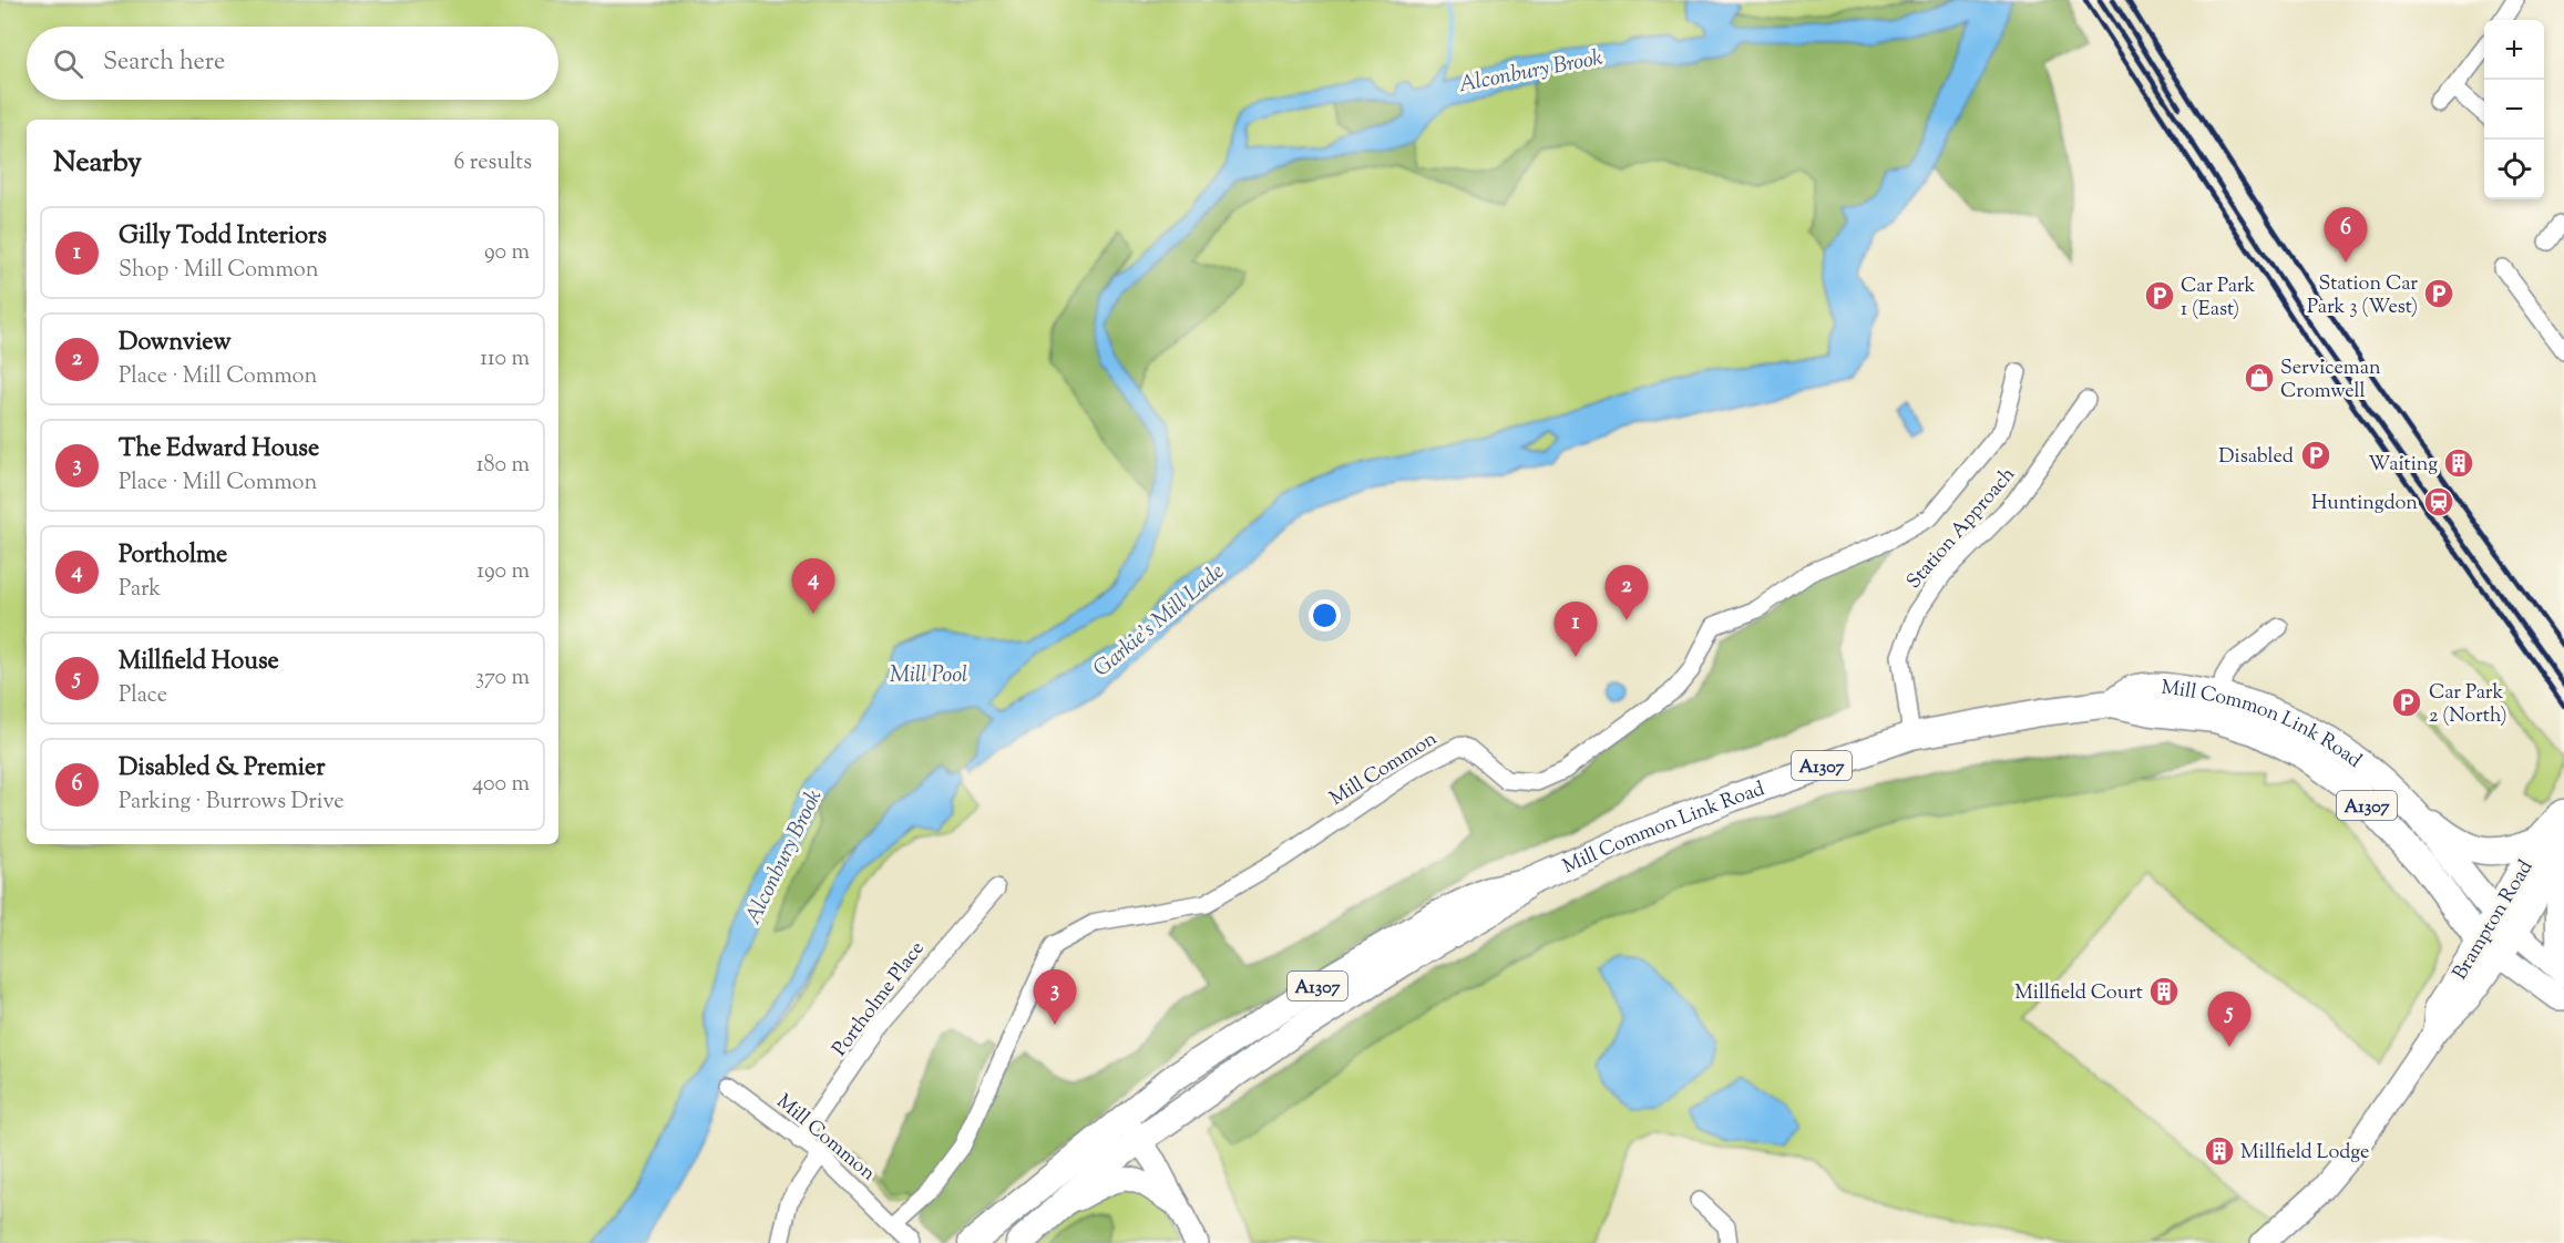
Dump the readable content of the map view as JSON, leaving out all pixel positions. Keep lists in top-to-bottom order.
{
  "streets": {
    "main road": ["Mill Common Link Road", "A1307", "Brampton Road"],
    "street": ["Station Approach", "Mill Common", "Portholme Place"]
  },
  "crossings": [
    ["Station Approach", "Mill Common Link Road"],
    ["Mill Common Link Road", "A1307"],
    ["Mill Common Link Road", "Brampton Road"],
    ["A1307", "Brampton Road"],
    ["Mill Common", "Portholme Place"]
  ],
  "water": ["Alconbury Brook", "Garkie's Mill Lade", "Mill Pool"],
  "places": {
    "parking": [
      "Station Car Park 3 (West)",
      "Car Park 1 (East)",
      "Disabled",
      "Car Park 2 (North)"
    ],
    "shop": ["Serviceman Cromwell"],
    "building": ["Waiting", "Millfield Court", "Millfield Lodge"],
    "station": ["Huntingdon"]
  },
  "page": {
    "map_buttons": ["+", "−"],
    "search": "Search here",
    "heading": ["Nearby", "6 results"],
    "list": [
      {
        "mark": "1",
        "name": "Gilly Todd Interiors",
        "note": "Shop · Mill Common",
        "value": "90 m"
      },
      {
        "mark": "2",
        "name": "Downview",
        "note": "Place · Mill Common",
        "value": "110 m"
      },
      {
        "mark": "3",
        "name": "The Edward House",
        "note": "Place · Mill Common",
        "value": "180 m"
      },
      {
        "mark": "4",
        "name": "Portholme",
        "note": "Park",
        "value": "190 m"
      },
      {
        "mark": "5",
        "name": "Millfield House",
        "note": "Place",
        "value": "370 m"
      },
      {
        "mark": "6",
        "name": "Disabled & Premier",
        "note": "Parking · Burrows Drive",
        "value": "400 m"
      }
    ],
    "pins": [
      "6",
      "4",
      "2",
      "1",
      "3",
      "5"
    ]
  }
}
